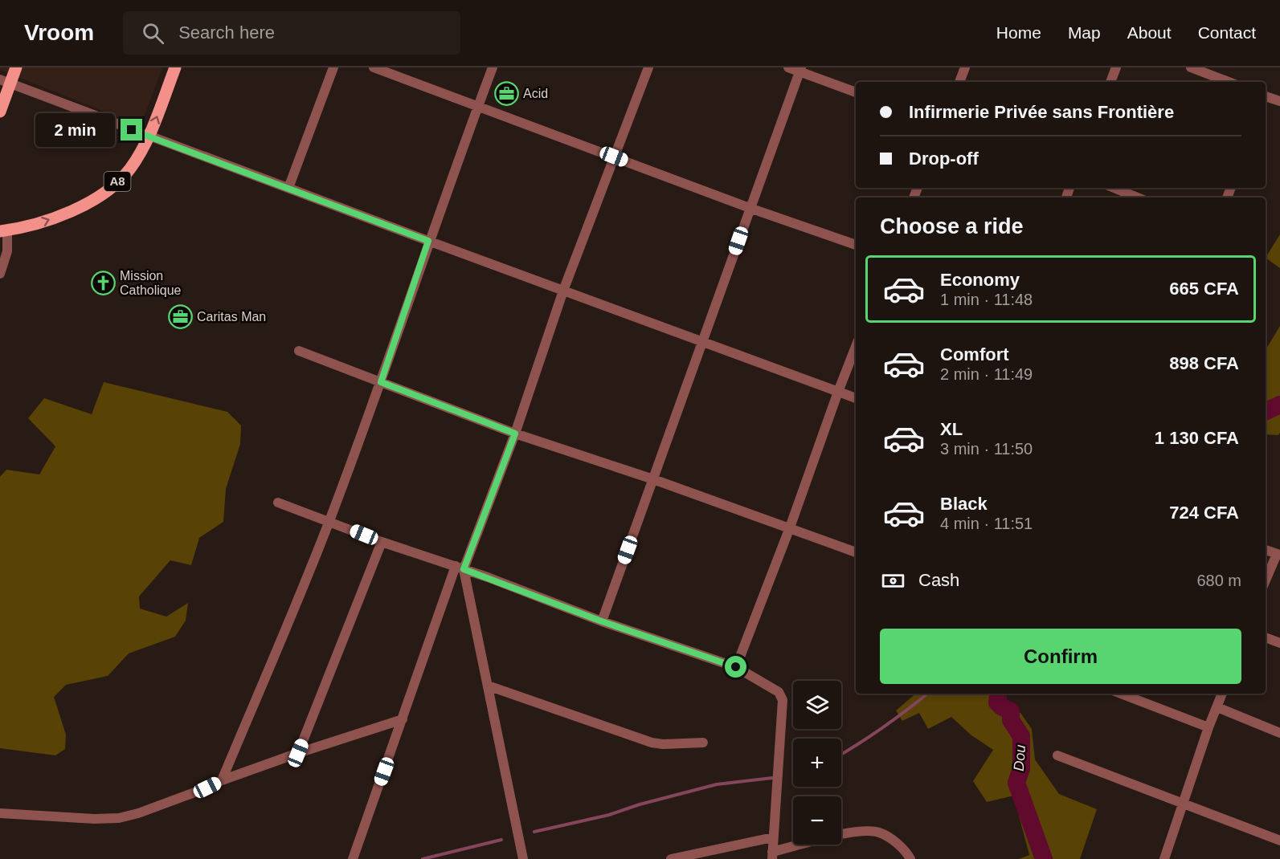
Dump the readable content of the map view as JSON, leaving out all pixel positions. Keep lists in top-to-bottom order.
{
  "streets": {
    "main road": ["A8"]
  },
  "water": ["Dou"],
  "places": {
    "office": ["Acid", "Caritas Man"],
    "church": ["Mission Catholique"]
  },
  "page": {
    "header": "Vroom",
    "search": "Search here",
    "nav": [
      "Home",
      "Map",
      "About",
      "Contact"
    ],
    "banner": ["Infirmerie Privée sans Frontière", "Drop-off"],
    "bubble": "2 min",
    "heading": "Choose a ride",
    "list": [
      {
        "name": "Economy",
        "note": "1 min · 11:48",
        "value": "665 CFA"
      },
      {
        "name": "Comfort",
        "note": "2 min · 11:49",
        "value": "898 CFA"
      },
      {
        "name": "XL",
        "note": "3 min · 11:50",
        "value": "1 130 CFA"
      },
      {
        "name": "Black",
        "note": "4 min · 11:51",
        "value": "724 CFA"
      }
    ],
    "pay": ["Cash", "680 m"],
    "buttons": "Confirm",
    "map_buttons": ["+", "−"]
  }
}
